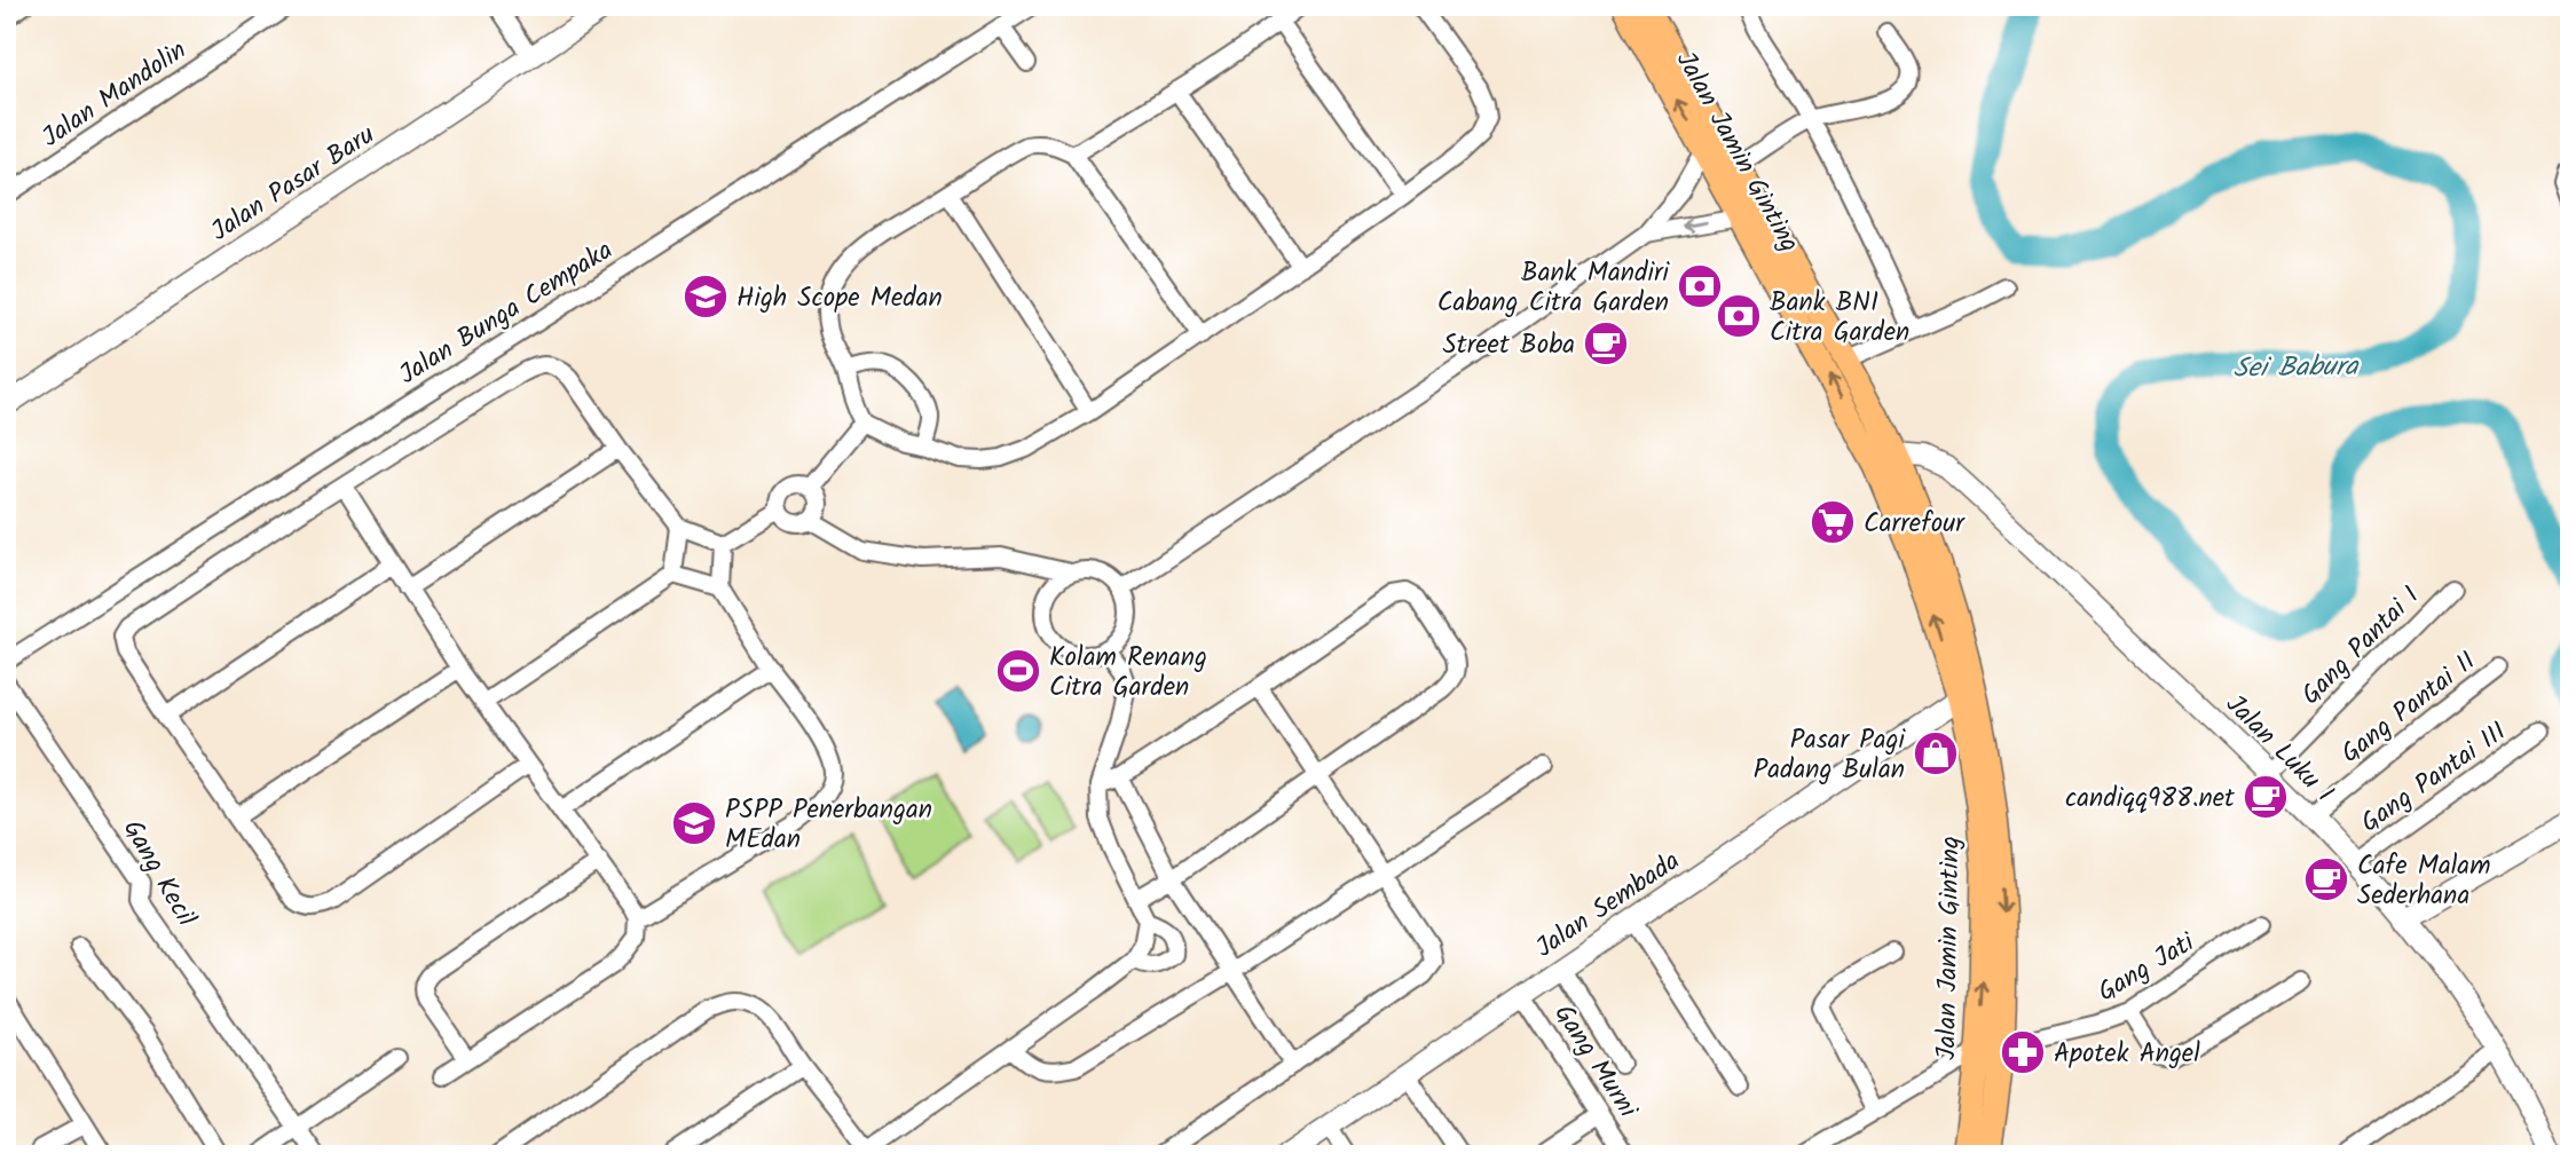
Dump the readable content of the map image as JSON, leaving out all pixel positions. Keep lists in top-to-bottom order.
{
  "streets": {
    "main road": ["Jalan Jamin Ginting"],
    "street": [
      "Jalan Mandolin",
      "Jalan Pasar Baru",
      "Jalan Bunga Cempaka",
      "Gang Pantai I",
      "Gang Pantai II",
      "Jalan Luku I",
      "Gang Pantai III",
      "Gang Kecil",
      "Jalan Sembada",
      "Gang Jati",
      "Gang Murni"
    ]
  },
  "crossings": [
    ["Jalan Jamin Ginting", "Jalan Luku I"],
    ["Jalan Jamin Ginting", "Jalan Sembada"],
    ["Jalan Jamin Ginting", "Gang Jati"],
    ["Gang Pantai I", "Jalan Luku I"],
    ["Gang Pantai II", "Jalan Luku I"],
    ["Jalan Luku I", "Gang Pantai III"],
    ["Jalan Sembada", "Gang Murni"]
  ],
  "water": ["Sei Babura"],
  "places": {
    "bank": ["Bank Mandiri Cabang Citra Garden", "Bank BNI Citra Garden"],
    "school or university": ["High Scope Medan", "PSPP Penerbangan MEdan"],
    "cafe": ["Street Boba", "candiqq988.net", "Cafe Malam Sederhana"],
    "supermarket": ["Carrefour"],
    "sports": ["Kolam Renang Citra Garden"],
    "shop": ["Pasar Pagi Padang Bulan"],
    "pharmacy": ["Apotek Angel"]
  }
}
